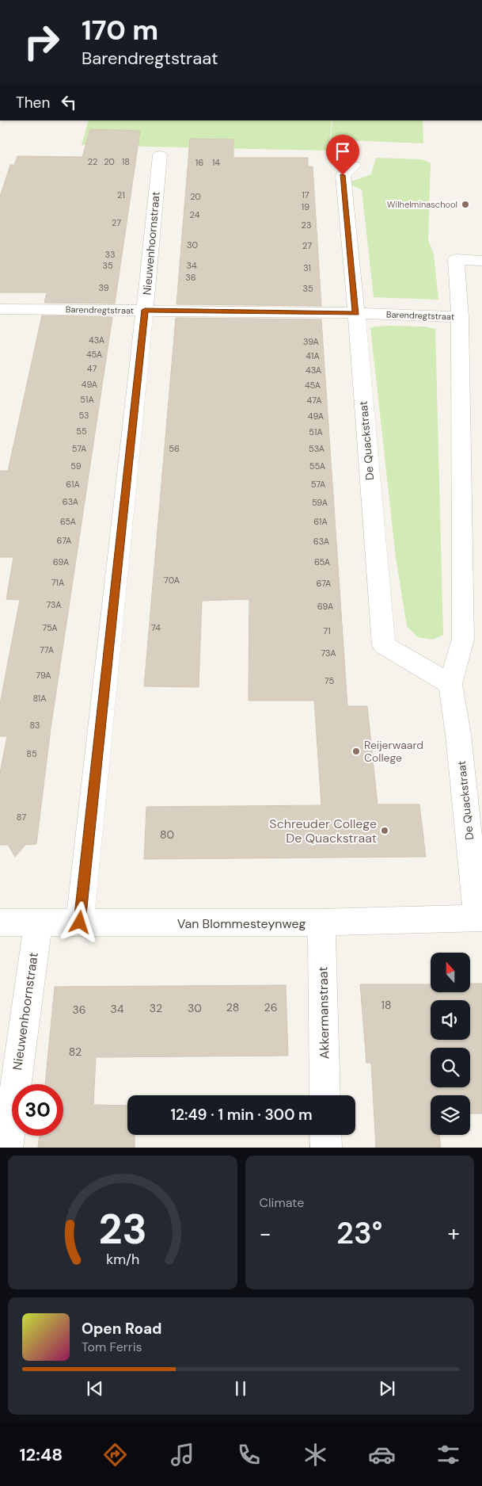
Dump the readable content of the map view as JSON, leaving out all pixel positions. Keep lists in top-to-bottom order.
{
  "streets": {
    "street": [
      "Nieuwenhoornstraat",
      "Barendregtstraat",
      "De Quackstraat",
      "Van Blommesteynweg",
      "Akkermanstraat"
    ]
  },
  "crossings": [
    ["Nieuwenhoornstraat", "Barendregtstraat"],
    ["Nieuwenhoornstraat", "Van Blommesteynweg"],
    ["Barendregtstraat", "De Quackstraat"],
    ["De Quackstraat", "Van Blommesteynweg"],
    ["Van Blommesteynweg", "Akkermanstraat"]
  ],
  "places": ["Wilhelminaschool", "Reijerwaard College", "Schreuder College De Quackstraat"],
  "house_numbers": [
    "22",
    "20",
    "18",
    "16",
    "14",
    "21",
    "17",
    "20",
    "19",
    "24",
    "27",
    "23",
    "30",
    "27",
    "33",
    "35",
    "34",
    "31",
    "36",
    "39",
    "35",
    "43A",
    "39A",
    "45A",
    "41A",
    "47",
    "43A",
    "49A",
    "45A",
    "51A",
    "47A",
    "53",
    "49A",
    "55",
    "51A",
    "57A",
    "56",
    "53A",
    "59",
    "55A",
    "61A",
    "57A",
    "63A",
    "59A",
    "65A",
    "61A",
    "67A",
    "63A",
    "69A",
    "65A",
    "70A",
    "71A",
    "67A",
    "73A",
    "69A",
    "75A",
    "74",
    "71",
    "77A",
    "73A",
    "79A",
    "75",
    "81A",
    "83",
    "85",
    "87",
    "80",
    "18",
    "28",
    "26",
    "32",
    "30",
    "34",
    "36",
    "82"
  ],
  "north": "top",
  "page": {
    "turn": ["170 m", "Barendregtstraat"],
    "then": "Then",
    "limit": "30",
    "trip": "12:49 · 1 min · 300 m",
    "tile": "Climate",
    "heat": ["−", "23°", "+"],
    "song": ["Open Road", "Tom Ferris"],
    "tabs": "12:48",
    "gauge": ["23", "km/h"]
  }
}
